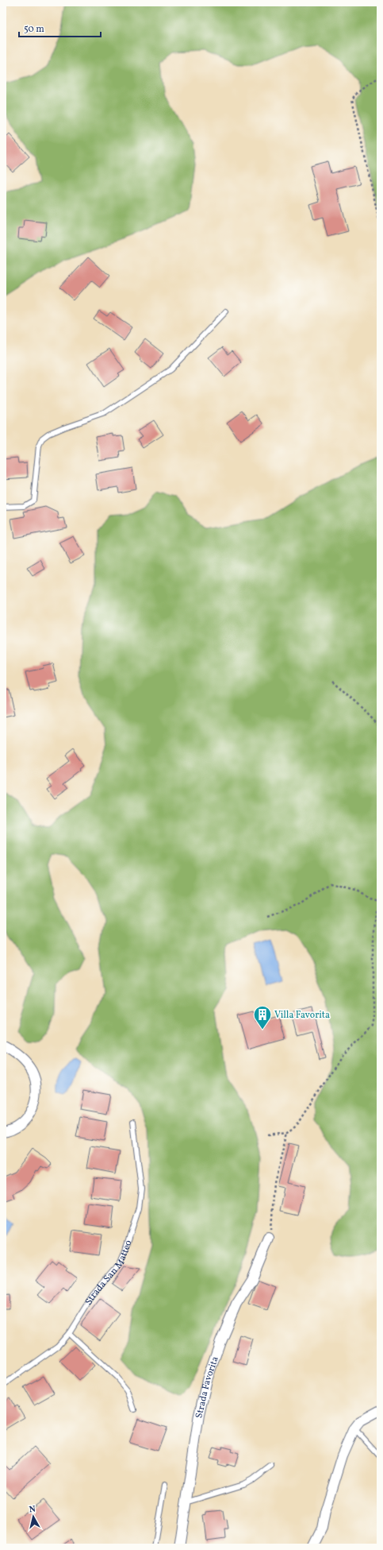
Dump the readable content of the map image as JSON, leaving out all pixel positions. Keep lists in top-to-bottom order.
{
  "streets": {
    "street": ["Strada Favorita"],
    "lane": ["Strada San Matteo"]
  },
  "places": {
    "building": ["Villa Favorita"]
  },
  "scale_bar": "50 m",
  "north": "top"
}
